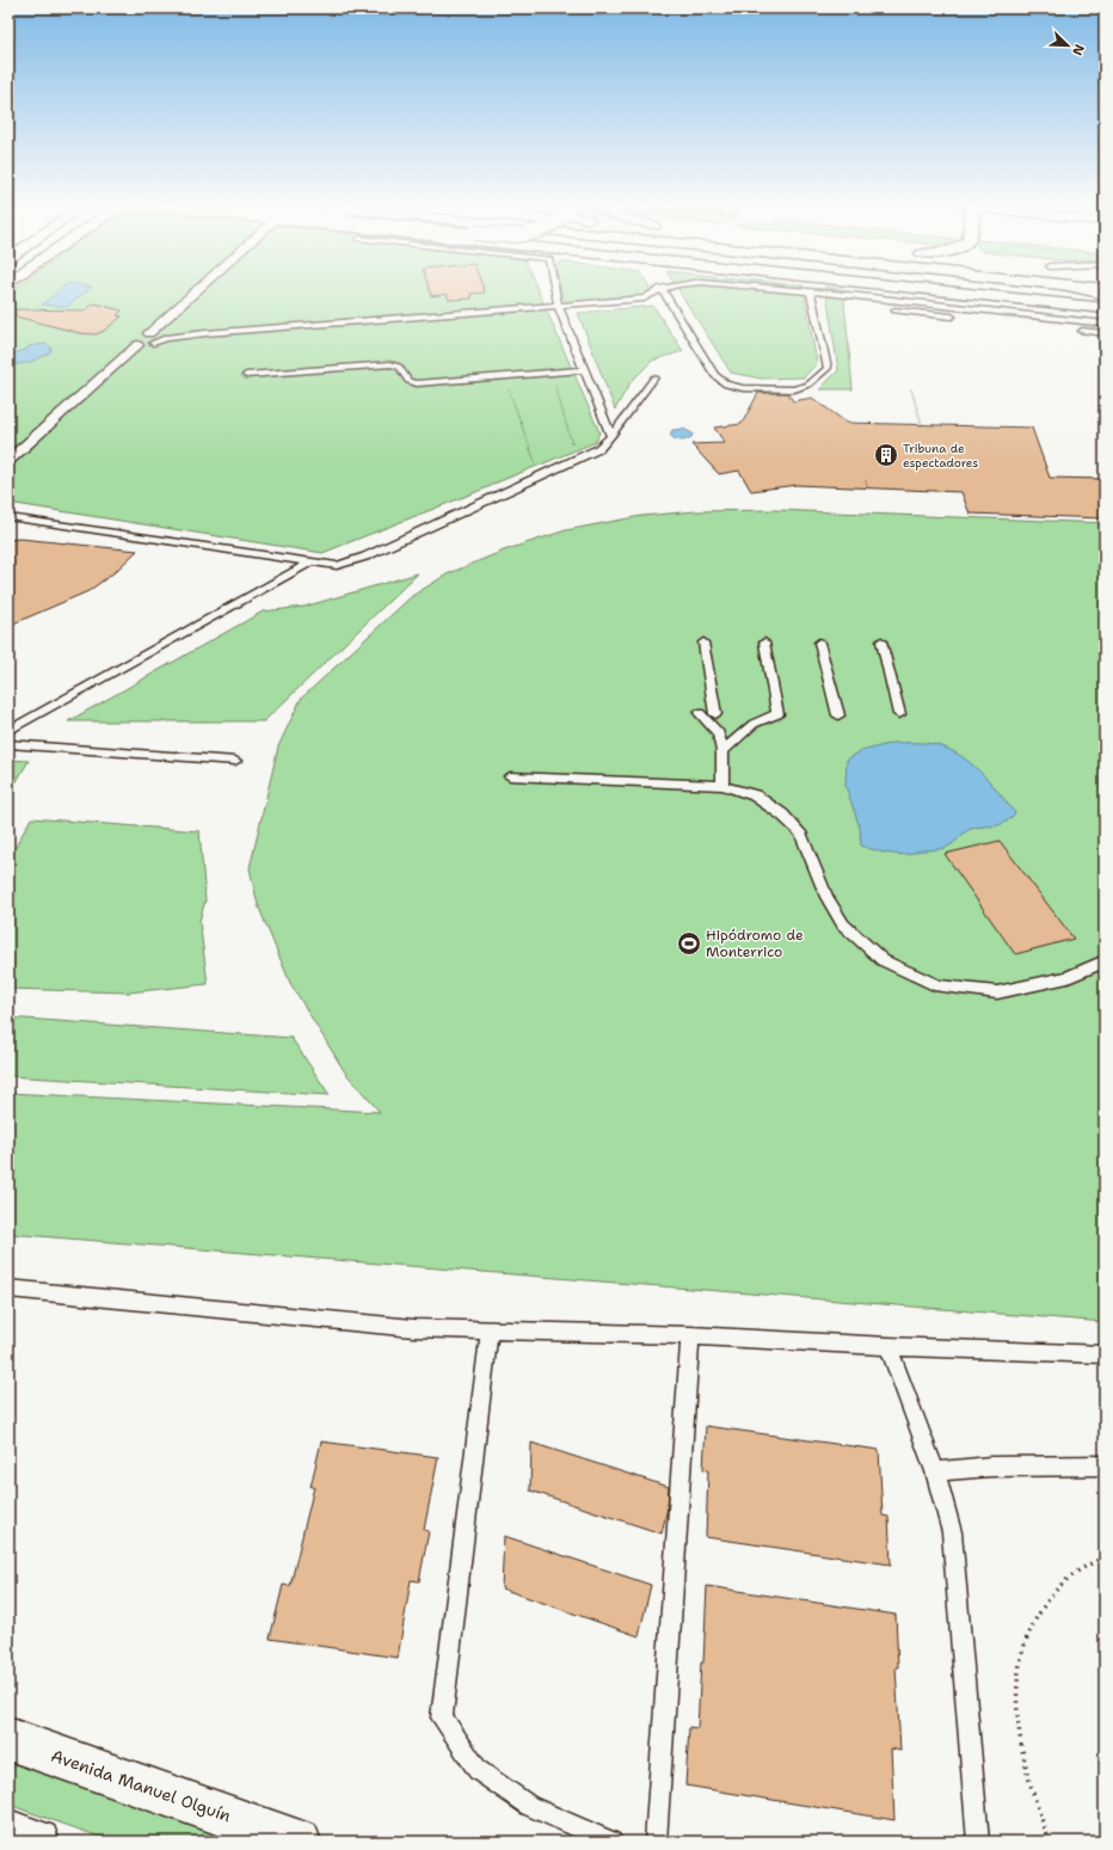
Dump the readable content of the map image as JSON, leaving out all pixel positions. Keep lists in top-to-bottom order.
{
  "streets": {
    "main road": ["Avenida Manuel Olguín"]
  },
  "places": {
    "building": ["Tribuna de espectadores"],
    "sports": ["Hipódromo de Monterrico"]
  },
  "north": "bottom right"
}
